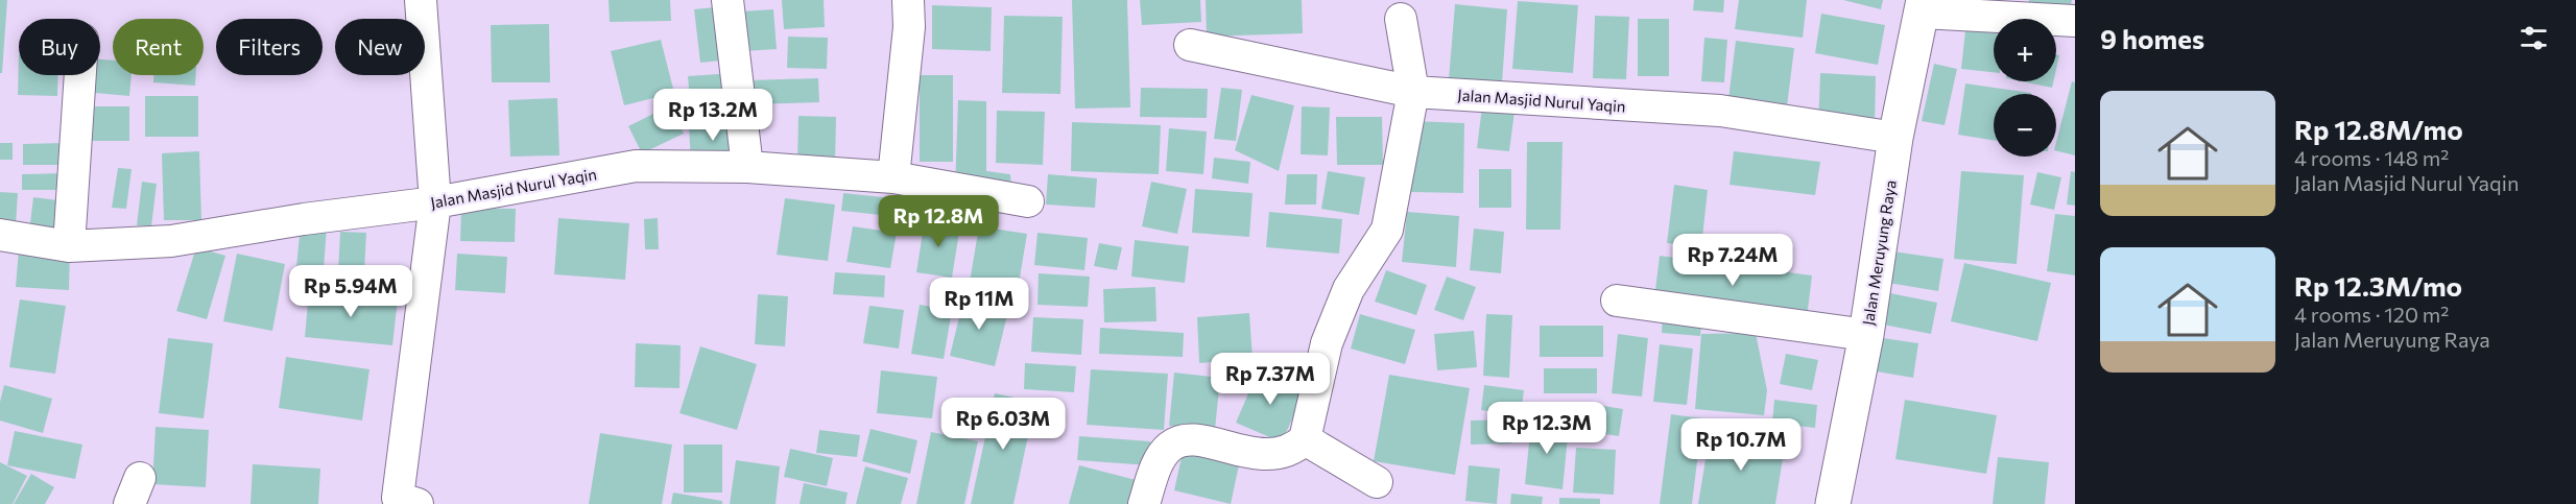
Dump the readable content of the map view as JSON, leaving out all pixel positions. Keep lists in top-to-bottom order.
{
  "streets": {
    "main road": ["Jalan Meruyung Raya"],
    "street": ["Jalan Masjid Nurul Yaqin"]
  },
  "crossings": [
    ["Jalan Masjid Nurul Yaqin", "Jalan Meruyung Raya"]
  ],
  "page": {
    "heading": "9 homes",
    "map_buttons": ["+", "−"],
    "chip": [
      "Buy",
      "Rent",
      "Filters",
      "New"
    ],
    "list": [
      {
        "name": "Rp 12.8M/mo",
        "note": "4 rooms · 148 m² · Jalan Masjid Nurul Yaqin"
      },
      {
        "name": "Rp 12.3M/mo",
        "note": "4 rooms · 120 m² · Jalan Meruyung Raya"
      }
    ],
    "price": [
      "Rp 13.2M",
      "Rp 12.8M",
      "Rp 7.24M",
      "Rp 5.94M",
      "Rp 11M",
      "Rp 7.37M",
      "Rp 6.03M",
      "Rp 12.3M",
      "Rp 10.7M"
    ]
  }
}
